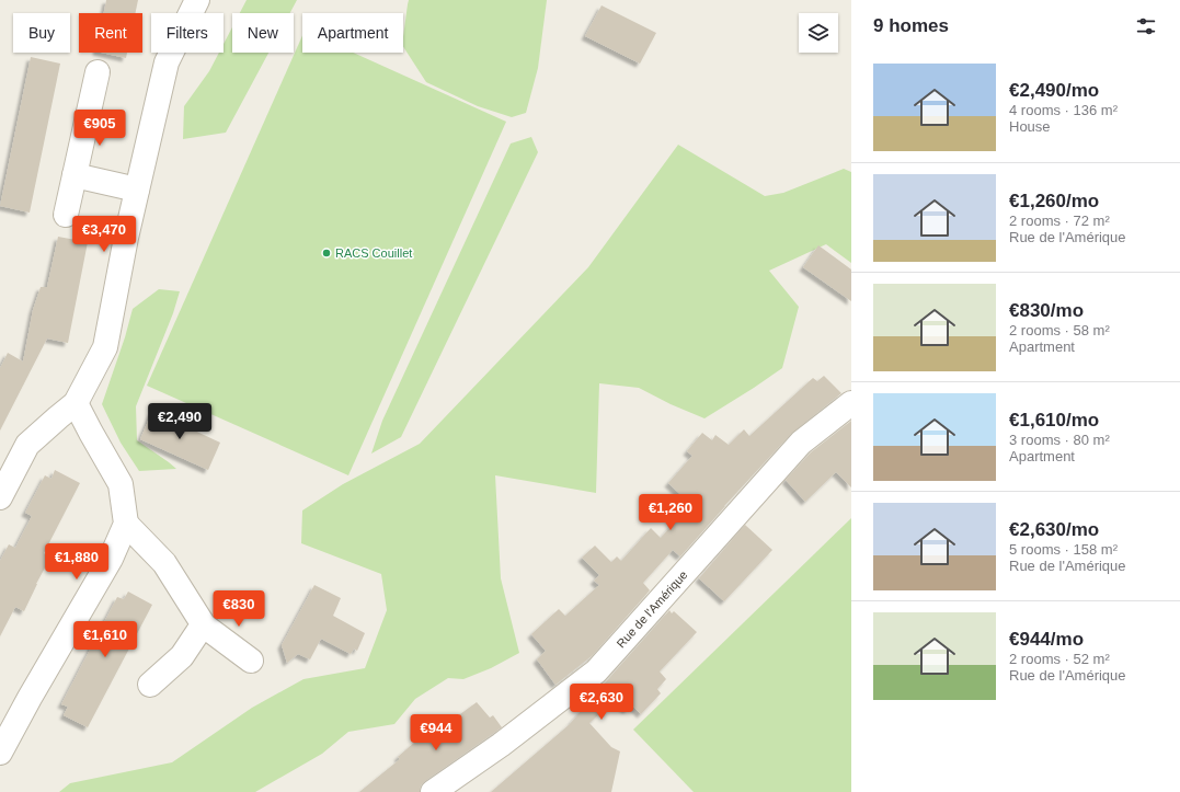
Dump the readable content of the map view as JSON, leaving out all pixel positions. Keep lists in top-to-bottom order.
{
  "streets": {
    "street": ["Rue de l'Amérique"]
  },
  "places": ["RACS Couillet"],
  "page": {
    "heading": "9 homes",
    "chip": [
      "Buy",
      "Rent",
      "Filters",
      "New",
      "Apartment"
    ],
    "list": [
      {
        "name": "€2,490/mo",
        "note": "4 rooms · 136 m² · House"
      },
      {
        "name": "€1,260/mo",
        "note": "2 rooms · 72 m² · Rue de l'Amérique"
      },
      {
        "name": "€830/mo",
        "note": "2 rooms · 58 m² · Apartment"
      },
      {
        "name": "€1,610/mo",
        "note": "3 rooms · 80 m² · Apartment"
      },
      {
        "name": "€2,630/mo",
        "note": "5 rooms · 158 m² · Rue de l'Amérique"
      },
      {
        "name": "€944/mo",
        "note": "2 rooms · 52 m² · Rue de l'Amérique"
      }
    ],
    "price": [
      "€905",
      "€3,470",
      "€2,490",
      "€1,260",
      "€1,880",
      "€830",
      "€1,610",
      "€2,630",
      "€944"
    ]
  }
}
